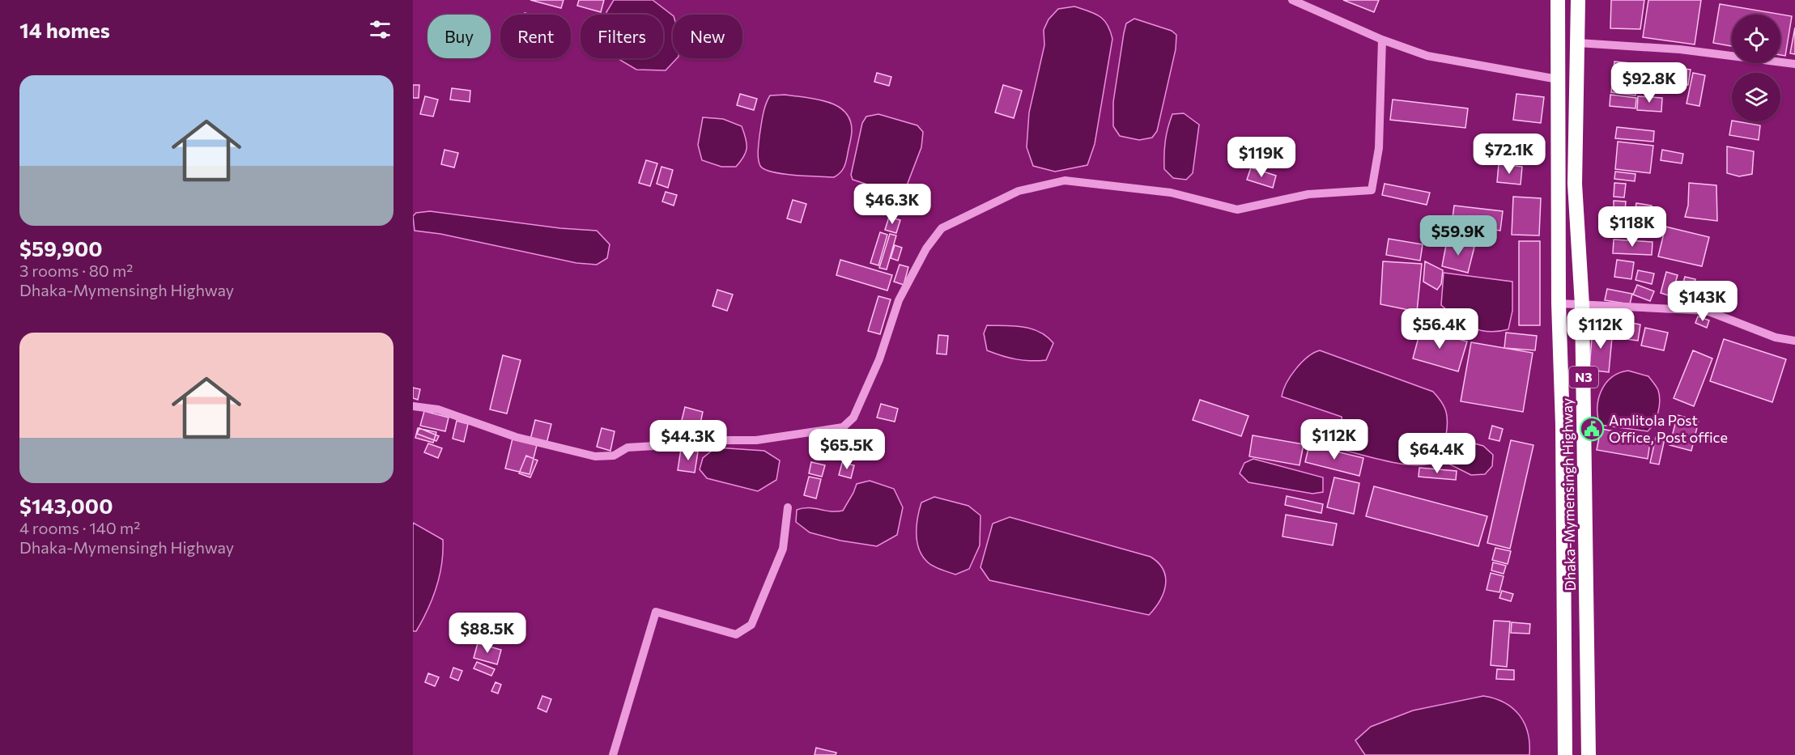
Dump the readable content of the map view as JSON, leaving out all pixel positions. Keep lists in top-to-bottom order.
{
  "streets": {
    "highway": ["N3", "Dhaka-Mymensingh Highway"]
  },
  "places": {
    "public building": ["Amlitola Post Office, Post office"]
  },
  "page": {
    "heading": "14 homes",
    "chip": [
      "Buy",
      "Rent",
      "Filters",
      "New"
    ],
    "list": [
      {
        "name": "$59,900",
        "note": "3 rooms · 80 m² · Dhaka-Mymensingh Highway"
      },
      {
        "name": "$143,000",
        "note": "4 rooms · 140 m² · Dhaka-Mymensingh Highway"
      }
    ],
    "price": [
      "$92.8K",
      "$72.1K",
      "$119K",
      "$46.3K",
      "$118K",
      "$59.9K",
      "$143K",
      "$56.4K",
      "$112K",
      "$112K",
      "$44.3K",
      "$65.5K",
      "$64.4K",
      "$88.5K"
    ]
  }
}
